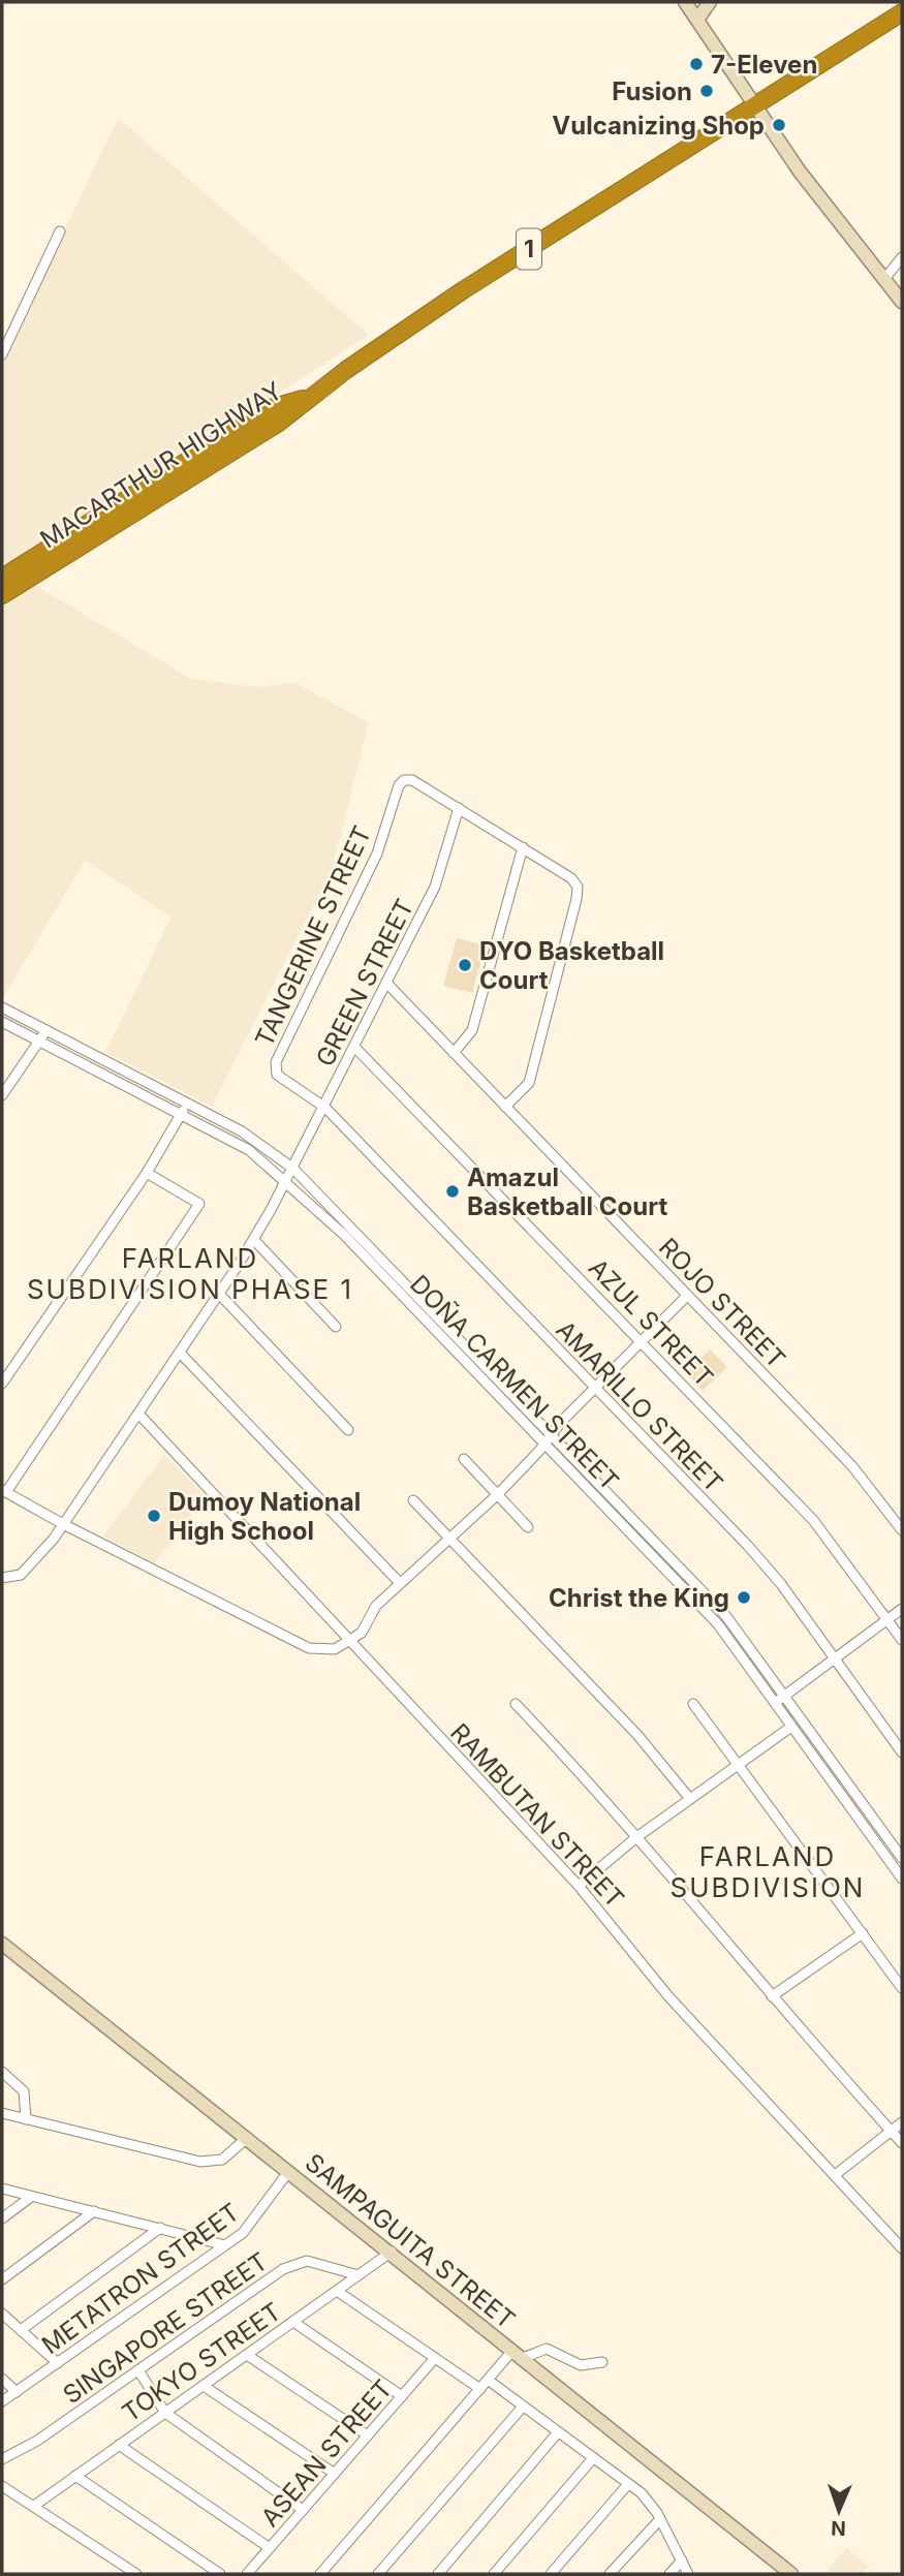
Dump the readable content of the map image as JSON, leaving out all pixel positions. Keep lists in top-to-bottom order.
{
  "streets": {
    "highway": ["1", "MACARTHUR HIGHWAY"],
    "street": [
      "TANGERINE STREET",
      "GREEN STREET",
      "ROJO STREET",
      "AZUL STREET",
      "DOÑA CARMEN STREET",
      "AMARILLO STREET",
      "RAMBUTAN STREET",
      "SAMPAGUITA STREET",
      "METATRON STREET",
      "SINGAPORE STREET",
      "TOKYO STREET",
      "ASEAN STREET"
    ]
  },
  "crossings": [
    ["TANGERINE STREET", "GREEN STREET"],
    ["TANGERINE STREET", "AMARILLO STREET"],
    ["GREEN STREET", "ROJO STREET"],
    ["GREEN STREET", "AZUL STREET"],
    ["GREEN STREET", "DOÑA CARMEN STREET"],
    ["GREEN STREET", "AMARILLO STREET"],
    ["GREEN STREET", "RAMBUTAN STREET"],
    ["SAMPAGUITA STREET", "METATRON STREET"],
    ["SAMPAGUITA STREET", "TOKYO STREET"],
    ["SINGAPORE STREET", "TOKYO STREET"]
  ],
  "districts": ["FARLAND SUBDIVISION PHASE 1", "FARLAND SUBDIVISION"],
  "places": [
    "7-Eleven",
    "Fusion",
    "Vulcanizing Shop",
    "DYO Basketball Court",
    "Amazul Basketball Court",
    "Dumoy National High School",
    "Christ the King"
  ],
  "north": "bottom"
}
